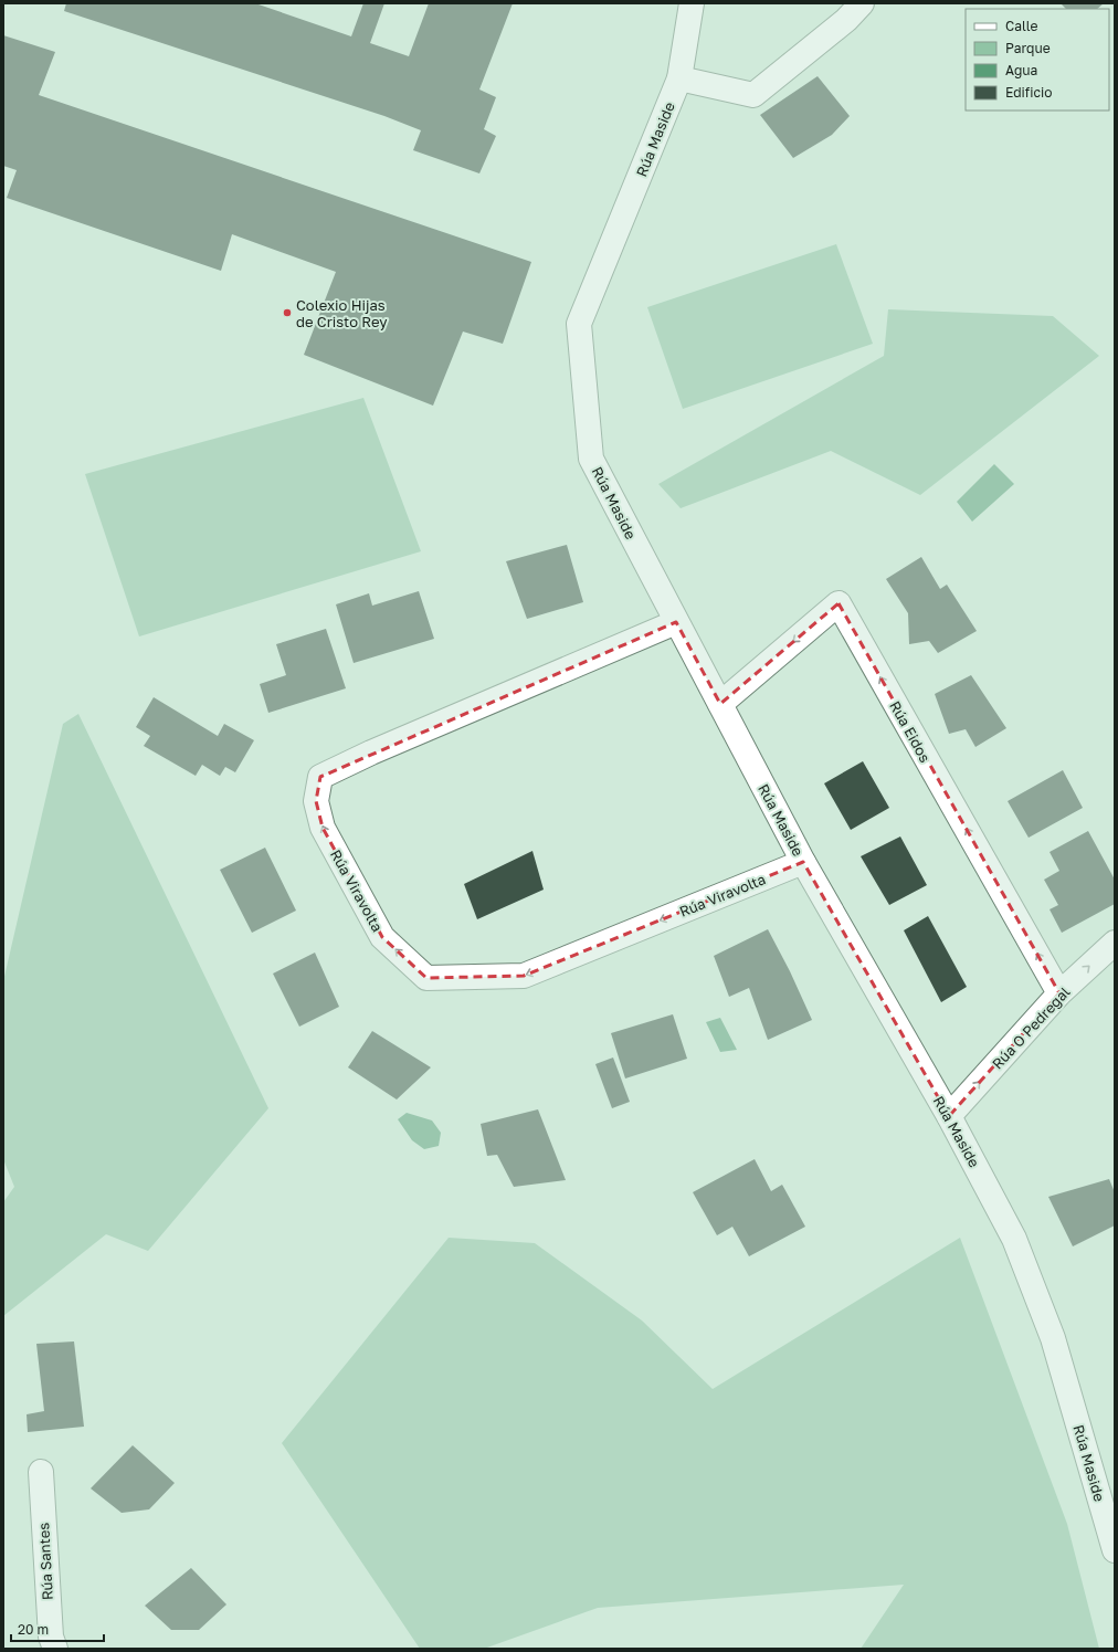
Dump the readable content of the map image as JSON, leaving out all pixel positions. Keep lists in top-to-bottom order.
{
  "streets": {
    "street": [
      "Rúa Maside",
      "Rúa Eidos",
      "Rúa Viravolta",
      "Rúa O Pedregal",
      "Rúa Santes"
    ]
  },
  "crossings": [
    ["Rúa Maside", "Rúa Eidos"],
    ["Rúa Maside", "Rúa Viravolta"],
    ["Rúa Maside", "Rúa O Pedregal"],
    ["Rúa Eidos", "Rúa O Pedregal"]
  ],
  "one_way": ["Rúa O Pedregal"],
  "places": ["Colexio Hijas de Cristo Rey"],
  "legend": [
    "Calle",
    "Parque",
    "Agua",
    "Edificio"
  ],
  "scale_bar": "20 m"
}
